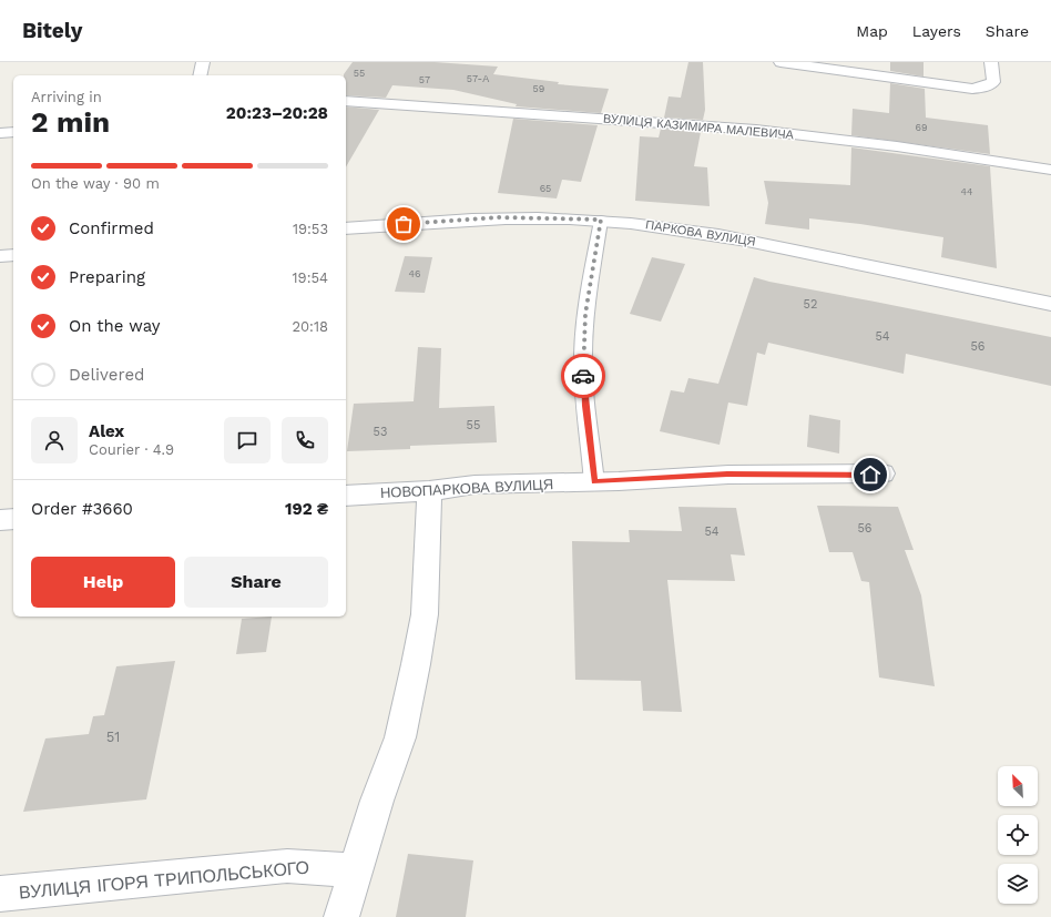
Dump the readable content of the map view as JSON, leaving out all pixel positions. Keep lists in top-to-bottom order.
{
  "streets": {
    "street": [
      "ВУЛИЦЯ КАЗИМИРА МАЛЕВИЧА",
      "ПАРКОВА ВУЛИЦЯ",
      "НОВОПАРКОВА ВУЛИЦЯ",
      "ВУЛИЦЯ ІГОРЯ ТРИПОЛЬСЬКОГО"
    ]
  },
  "house_numbers": [
    "55",
    "57-А",
    "57",
    "59",
    "69",
    "65",
    "44",
    "46",
    "52",
    "54",
    "56",
    "55",
    "53",
    "56",
    "54",
    "51"
  ],
  "north": "top left",
  "page": {
    "header": "Bitely",
    "nav": ["Map", "Layers", "Share"],
    "heading": ["2 min", "Arriving in", "20:23–20:28"],
    "panel": [
      "Alex",
      "Courier · 4.9",
      "Order #3660",
      "192 ₴"
    ],
    "bar": "On the way · 90 m",
    "list": [
      ["Confirmed", "19:53"],
      ["Preparing", "19:54"],
      ["On the way", "20:18"],
      "Delivered"
    ],
    "buttons": ["Help", "Share"]
  }
}
